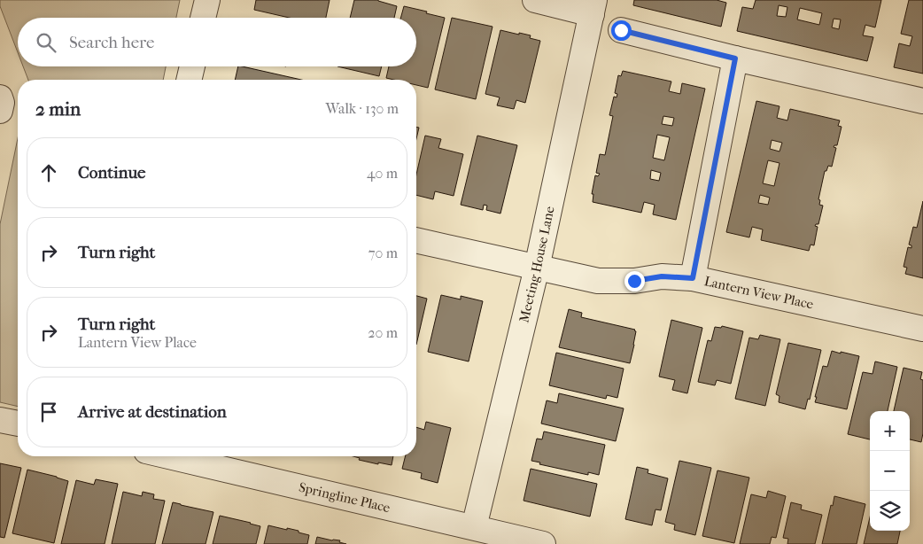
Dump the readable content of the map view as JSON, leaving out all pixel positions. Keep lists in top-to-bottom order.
{
  "streets": {
    "street": ["Meeting House Lane", "Lantern View Place", "Springline Place"]
  },
  "crossings": [
    ["Meeting House Lane", "Lantern View Place"],
    ["Meeting House Lane", "Springline Place"]
  ],
  "page": {
    "search": "Search here",
    "heading": ["2 min", "Walk · 130 m"],
    "list": [
      ["Continue", "40 m"],
      ["Turn right", "70 m"],
      ["Turn right", "Lantern View Place", "20 m"],
      "Arrive at destination"
    ],
    "map_buttons": ["+", "−"]
  }
}
